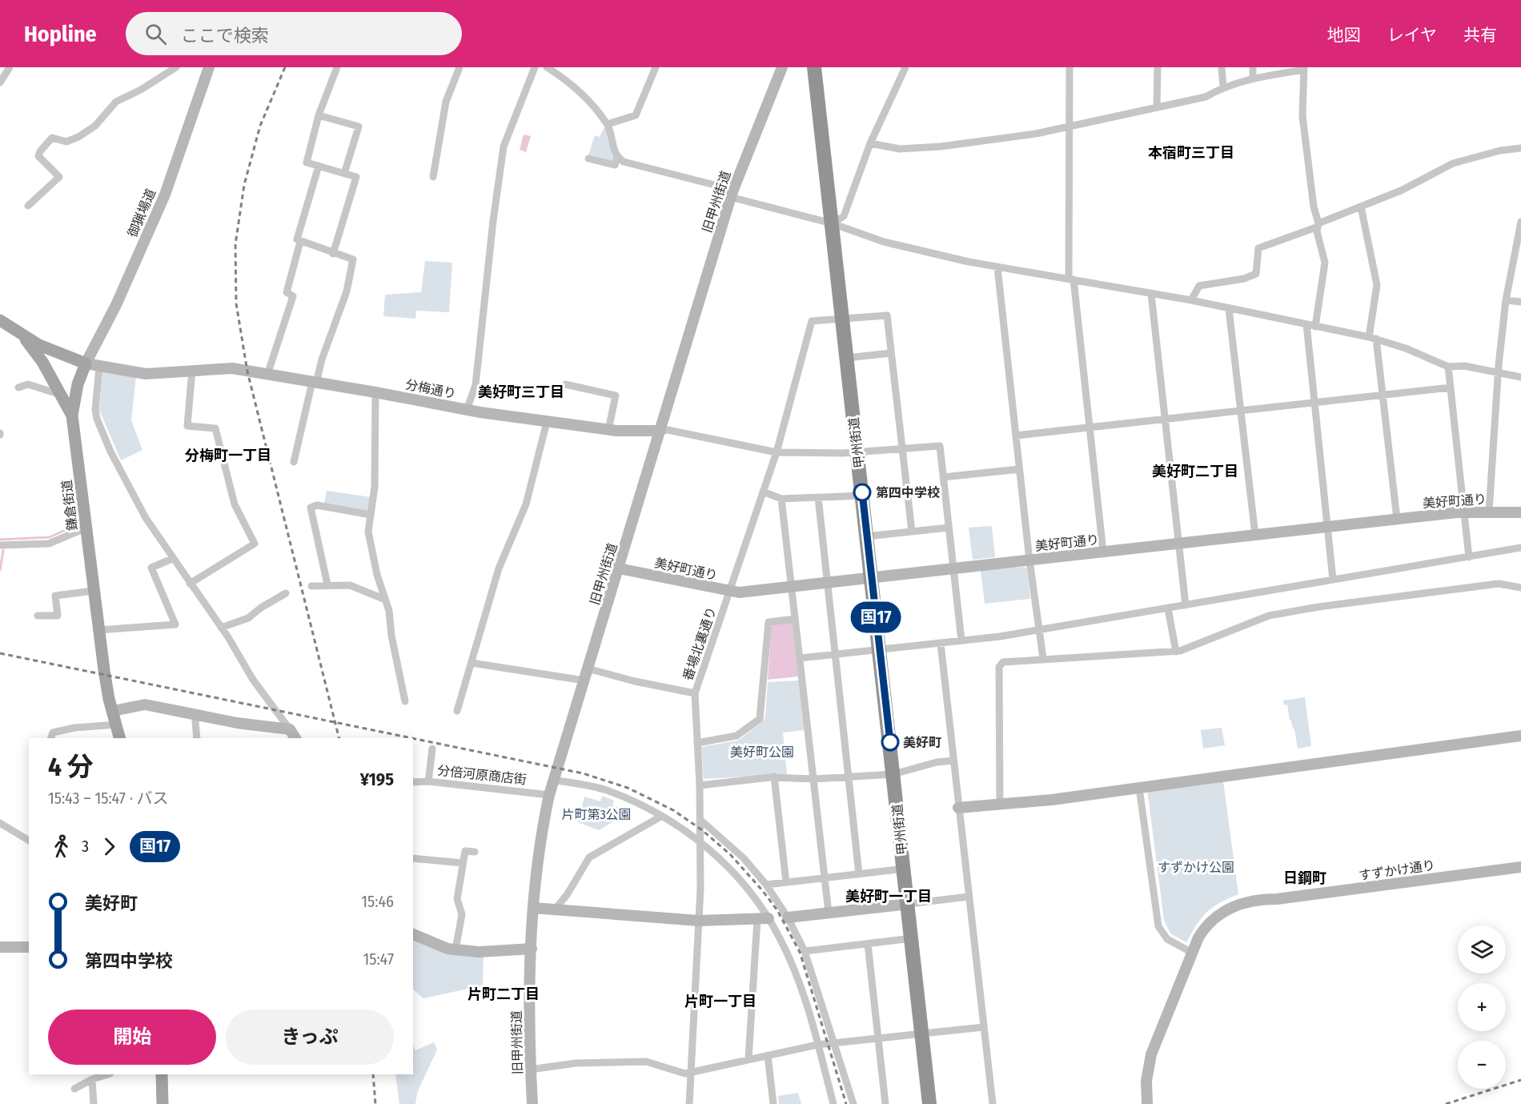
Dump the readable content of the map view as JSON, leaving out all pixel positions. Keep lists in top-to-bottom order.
{
  "streets": {
    "highway": ["甲州街道"],
    "main road": ["鎌倉街道"],
    "street": [
      "旧甲州街道",
      "御猟場道",
      "分梅通り",
      "美好町通り",
      "番場北裏通り",
      "分倍河原商店街",
      "すずかけ通り"
    ]
  },
  "crossings": [
    ["旧甲州街道", "分梅通り"],
    ["旧甲州街道", "美好町通り"],
    ["旧甲州街道", "分倍河原商店街"],
    ["御猟場道", "分梅通り"],
    ["御猟場道", "鎌倉街道"],
    ["分梅通り", "甲州街道"],
    ["分梅通り", "鎌倉街道"],
    ["分梅通り", "番場北裏通り"],
    ["甲州街道", "美好町通り"],
    ["甲州街道", "番場北裏通り"],
    ["美好町通り", "番場北裏通り"]
  ],
  "districts": [
    "本宿町三丁目",
    "美好町三丁目",
    "分梅町一丁目",
    "美好町二丁目",
    "日鋼町",
    "美好町一丁目",
    "片町二丁目",
    "片町一丁目"
  ],
  "parks": ["美好町公園", "片町第3公園", "すずかけ公園"],
  "places": ["第四中学校", "美好町"],
  "lines": ["bus line 国17"],
  "page": {
    "header": "Hopline",
    "search": "ここで検索",
    "nav": ["地図", "レイヤ", "共有"],
    "on_map": "国17",
    "heading": ["4 分", "15:43 – 15:47 · バス", "¥195"],
    "legs": ["3", "国17"],
    "list": [
      {
        "name": "美好町",
        "value": "15:46"
      },
      {
        "name": "第四中学校",
        "value": "15:47"
      }
    ],
    "map_buttons": ["+", "−"],
    "buttons": ["開始", "きっぷ"]
  }
}
